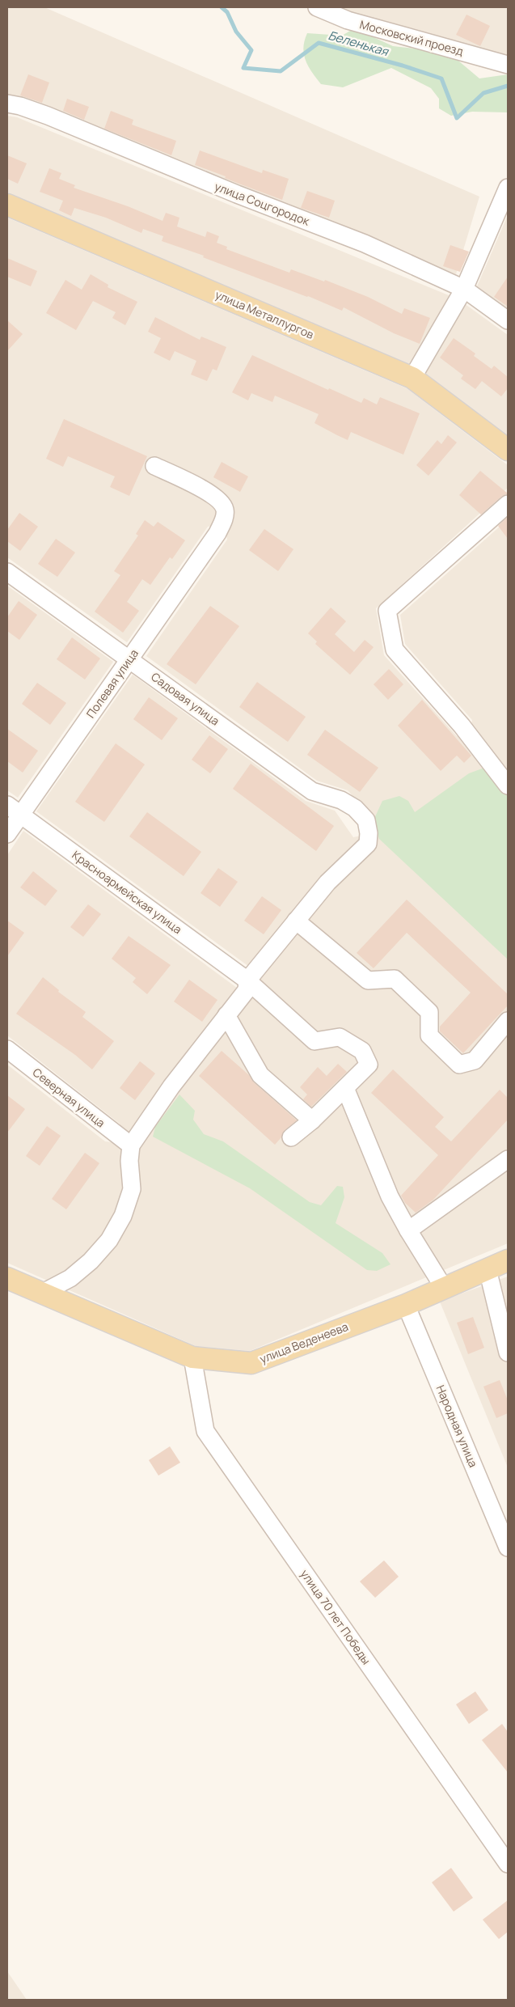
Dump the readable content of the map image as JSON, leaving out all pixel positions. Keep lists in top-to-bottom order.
{
  "streets": {
    "main road": ["улица Металлургов", "улица Веденеева"],
    "street": [
      "Московский проезд",
      "улица Соцгородок",
      "Полевая улица",
      "Садовая улица",
      "Красноармейская улица",
      "Северная улица",
      "Народная улица",
      "улица 70 лет Победы"
    ]
  },
  "crossings": [
    ["Полевая улица", "Садовая улица"],
    ["Полевая улица", "Красноармейская улица"],
    ["улица Веденеева", "Народная улица"],
    ["улица Веденеева", "улица 70 лет Победы"]
  ],
  "water": ["Беленькая"]
}
